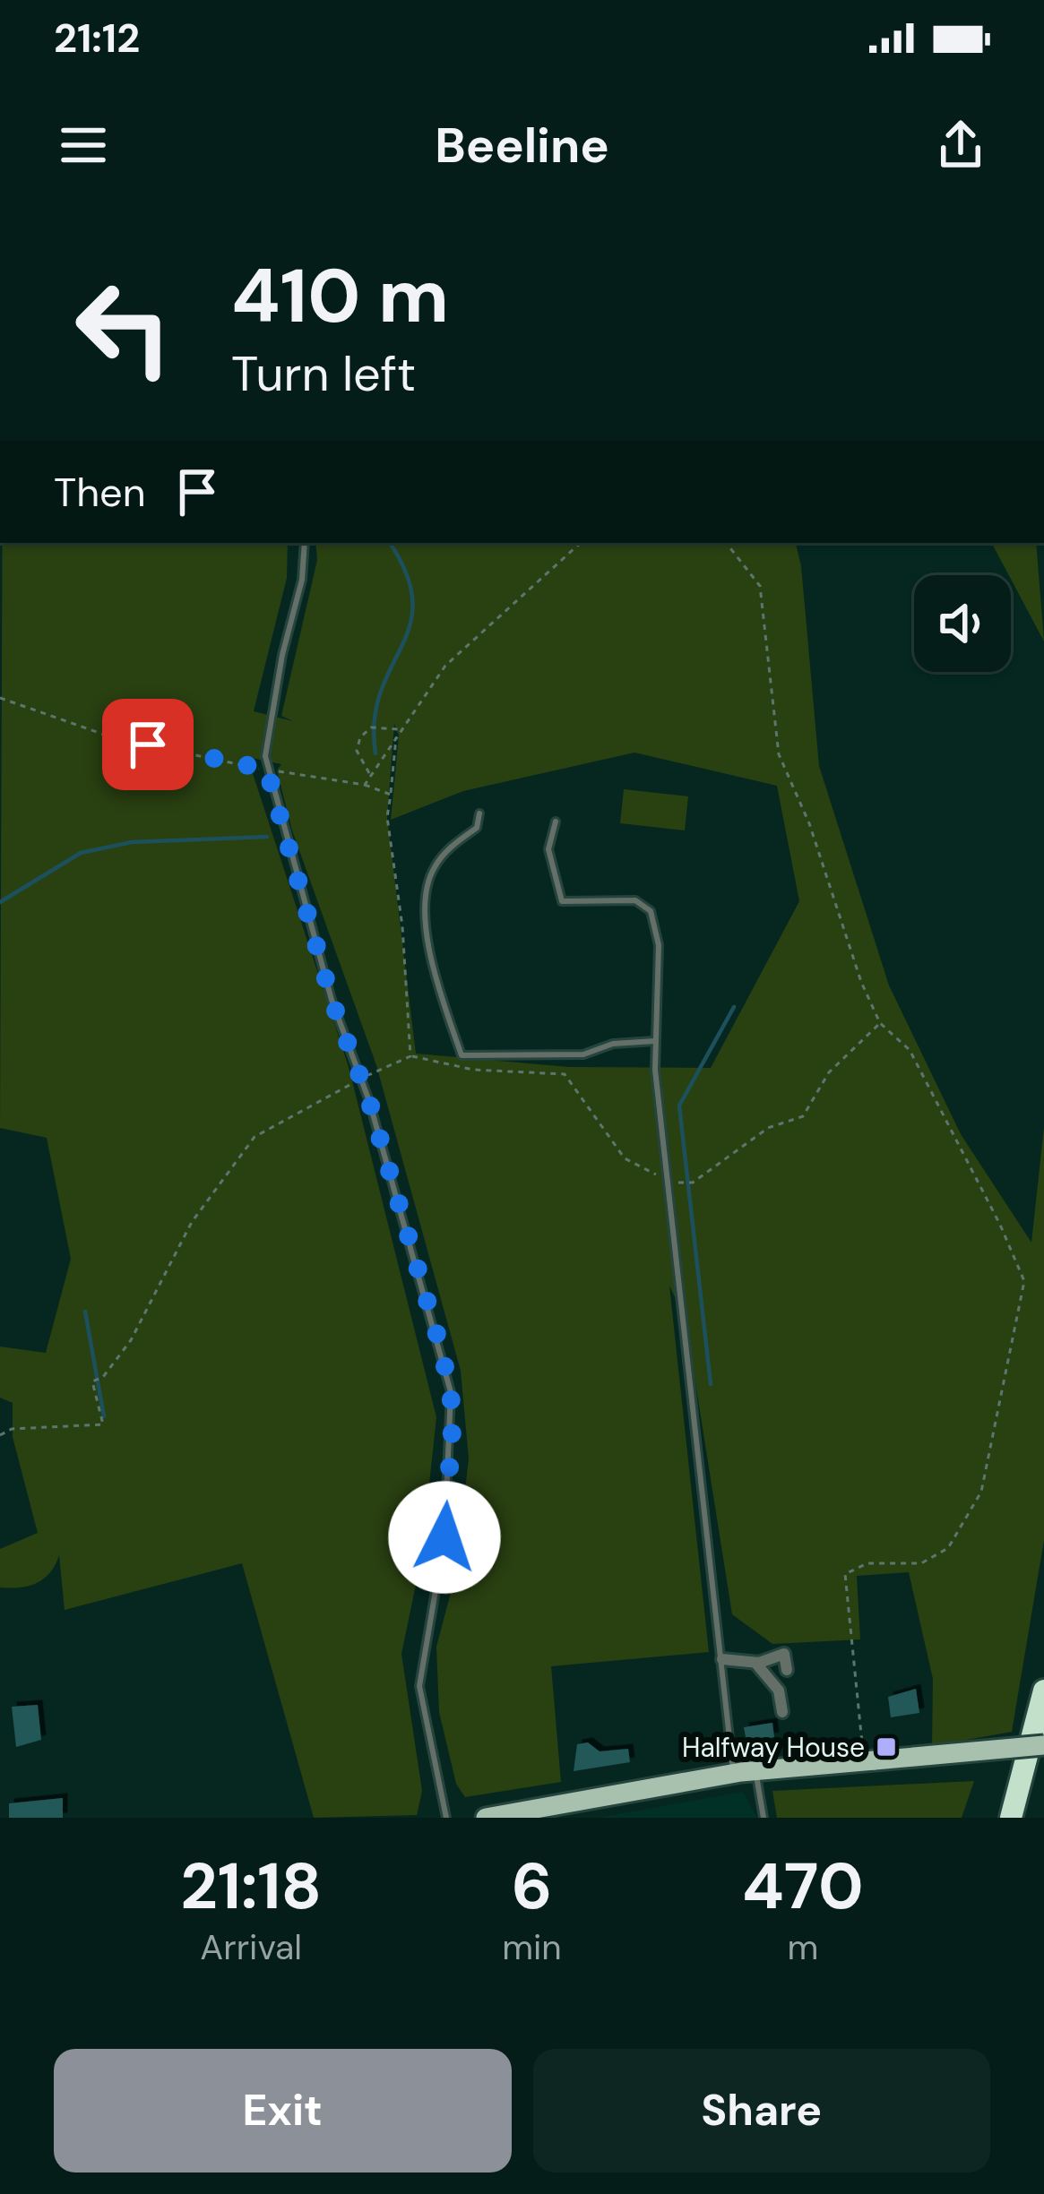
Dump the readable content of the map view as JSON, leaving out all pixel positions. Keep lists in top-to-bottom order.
{
  "places": {
    "transit": ["Halfway House"]
  },
  "page": {
    "status": "21:12",
    "header": "Beeline",
    "turn": ["410 m", "Turn left"],
    "then": "Then",
    "eta": [
      "21:18",
      "Arrival",
      "6",
      "min",
      "470",
      "m"
    ],
    "buttons": ["Exit", "Share"]
  }
}
